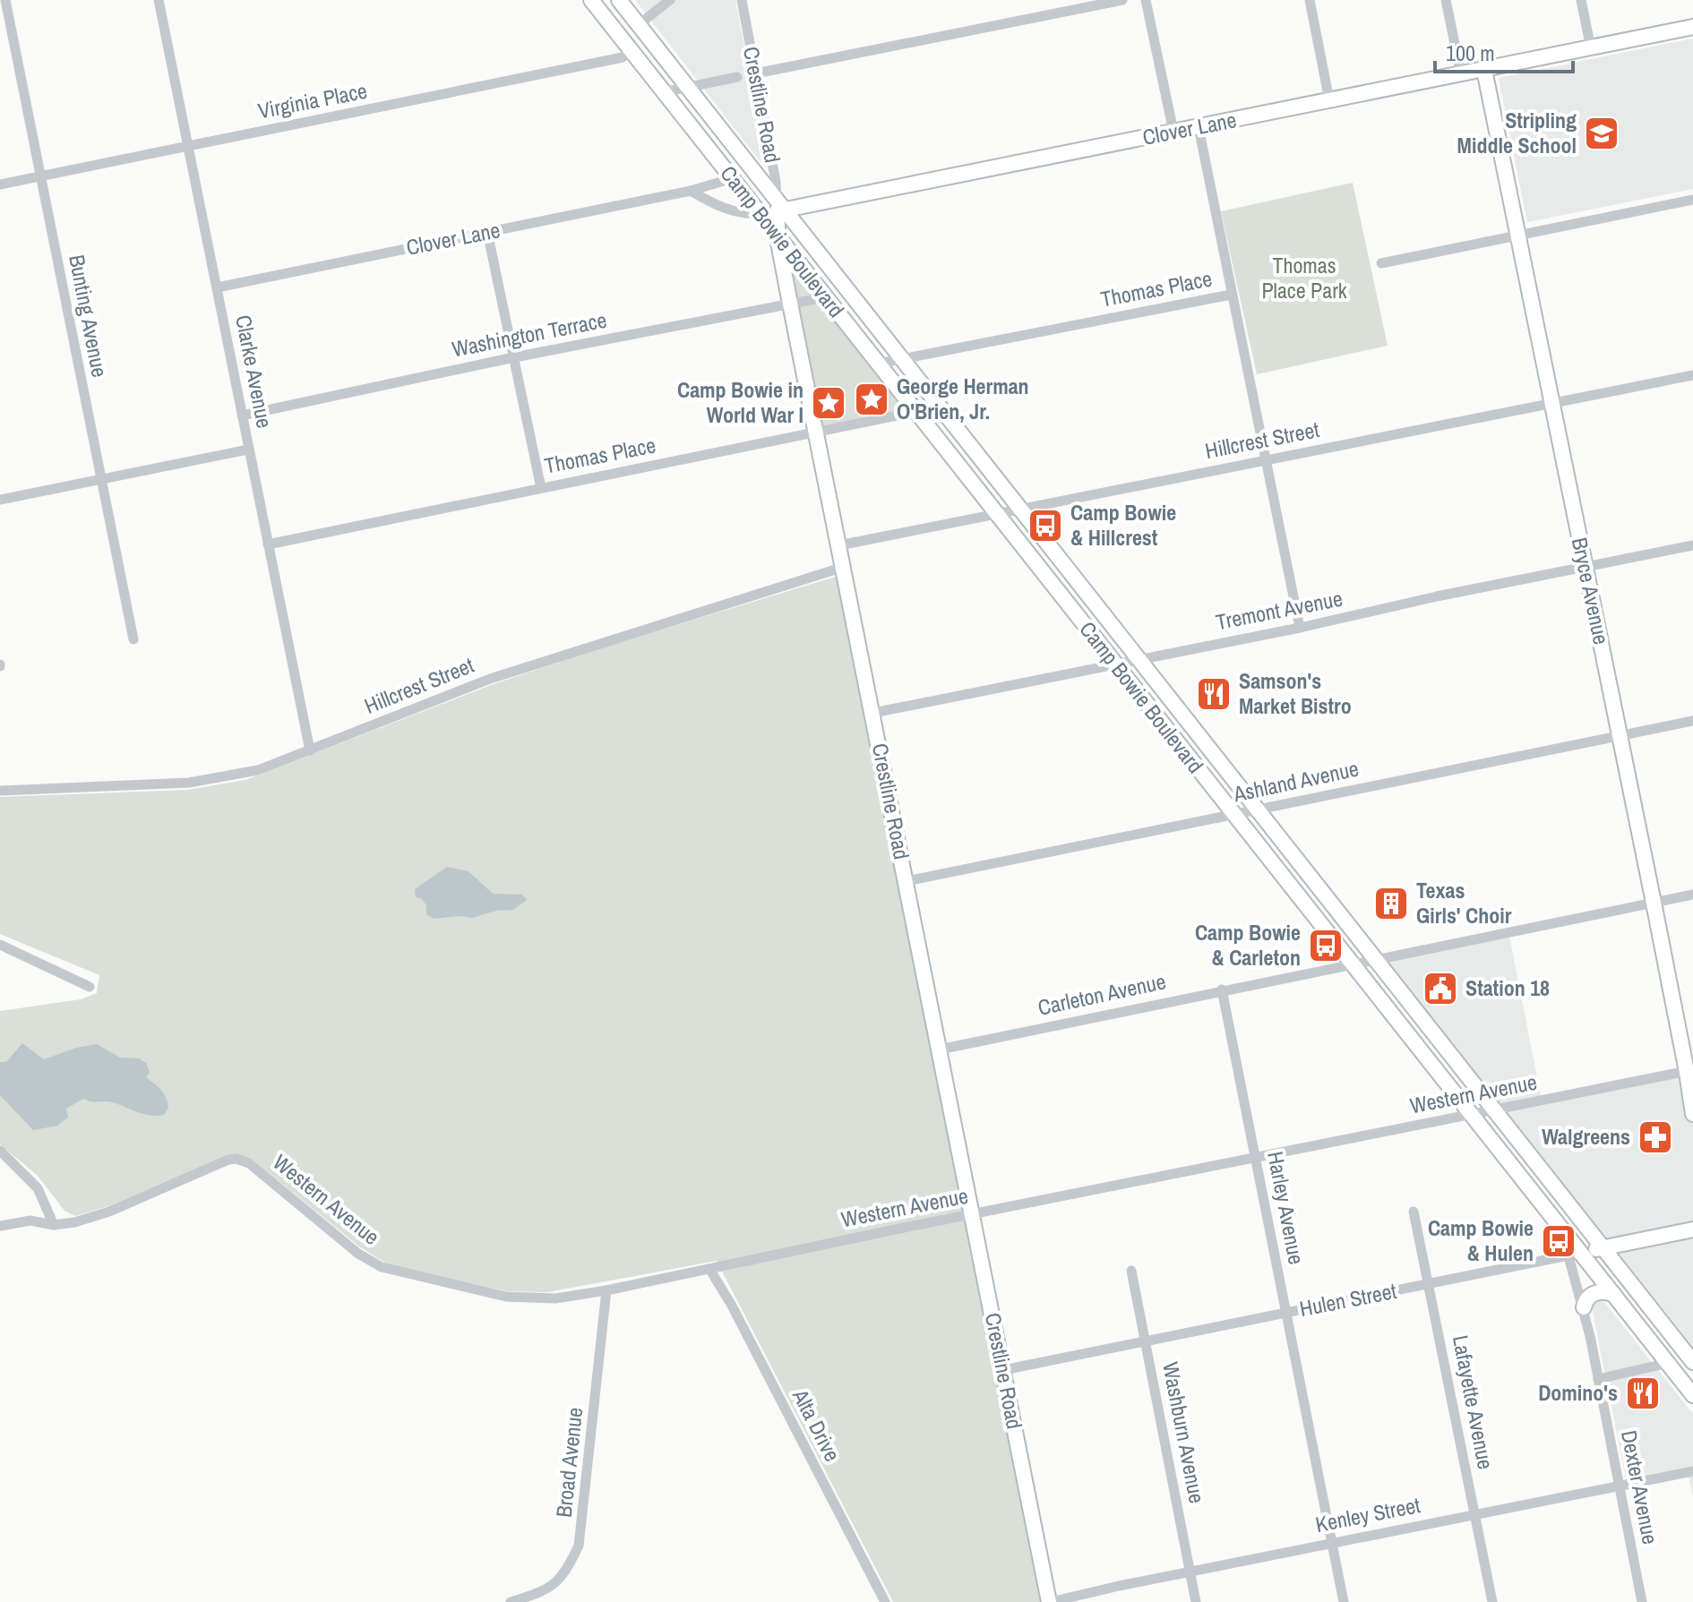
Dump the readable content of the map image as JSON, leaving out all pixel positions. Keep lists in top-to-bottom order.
{
  "streets": {
    "main road": [
      "Crestline Road",
      "Clover Lane",
      "Camp Bowie Boulevard",
      "Bryce Avenue",
      "Hulen Street"
    ],
    "street": [
      "Virginia Place",
      "Thomas Place",
      "Bunting Avenue",
      "Washington Terrace",
      "Clarke Avenue",
      "Hillcrest Street",
      "Tremont Avenue",
      "Ashland Avenue",
      "Carleton Avenue",
      "Western Avenue",
      "Harley Avenue",
      "Lafayette Avenue",
      "Alta Drive",
      "Washburn Avenue",
      "Broad Avenue",
      "Dexter Avenue",
      "Kenley Street"
    ]
  },
  "crossings": [
    ["Virginia Place", "Camp Bowie Boulevard"],
    ["Virginia Place", "Bunting Avenue"],
    ["Virginia Place", "Clarke Avenue"],
    ["Crestline Road", "Clover Lane"],
    ["Crestline Road", "Camp Bowie Boulevard"],
    ["Crestline Road", "Thomas Place"],
    ["Crestline Road", "Washington Terrace"],
    ["Crestline Road", "Hillcrest Street"],
    ["Crestline Road", "Tremont Avenue"],
    ["Crestline Road", "Ashland Avenue"],
    ["Crestline Road", "Carleton Avenue"],
    ["Crestline Road", "Western Avenue"],
    ["Crestline Road", "Hulen Street"],
    ["Crestline Road", "Kenley Street"],
    ["Clover Lane", "Camp Bowie Boulevard"],
    ["Clover Lane", "Clarke Avenue"],
    ["Clover Lane", "Bryce Avenue"],
    ["Camp Bowie Boulevard", "Thomas Place"],
    ["Camp Bowie Boulevard", "Washington Terrace"],
    ["Camp Bowie Boulevard", "Hillcrest Street"],
    ["Camp Bowie Boulevard", "Tremont Avenue"],
    ["Camp Bowie Boulevard", "Ashland Avenue"],
    ["Camp Bowie Boulevard", "Carleton Avenue"],
    ["Camp Bowie Boulevard", "Western Avenue"],
    ["Camp Bowie Boulevard", "Hulen Street"],
    ["Camp Bowie Boulevard", "Dexter Avenue"],
    ["Thomas Place", "Clarke Avenue"],
    ["Washington Terrace", "Clarke Avenue"],
    ["Clarke Avenue", "Hillcrest Street"],
    ["Hillcrest Street", "Bryce Avenue"],
    ["Bryce Avenue", "Tremont Avenue"],
    ["Bryce Avenue", "Ashland Avenue"],
    ["Bryce Avenue", "Carleton Avenue"],
    ["Bryce Avenue", "Western Avenue"],
    ["Carleton Avenue", "Harley Avenue"],
    ["Western Avenue", "Harley Avenue"],
    ["Western Avenue", "Alta Drive"],
    ["Western Avenue", "Broad Avenue"],
    ["Harley Avenue", "Hulen Street"],
    ["Harley Avenue", "Kenley Street"],
    ["Hulen Street", "Lafayette Avenue"],
    ["Hulen Street", "Washburn Avenue"],
    ["Hulen Street", "Dexter Avenue"],
    ["Lafayette Avenue", "Kenley Street"],
    ["Washburn Avenue", "Kenley Street"],
    ["Dexter Avenue", "Kenley Street"]
  ],
  "parks": ["Thomas Place Park"],
  "places": {
    "school or university": ["Stripling Middle School"],
    "place": ["George Herman O'Brien, Jr.", "Camp Bowie in World War I"],
    "bus stop": ["Camp Bowie & Hillcrest", "Camp Bowie & Carleton", "Camp Bowie & Hulen"],
    "restaurant": ["Samson's Market Bistro", "Domino's"],
    "building": ["Texas Girls' Choir"],
    "public building": ["Station 18"],
    "pharmacy": ["Walgreens"]
  },
  "scale_bar": "100 m"
}
